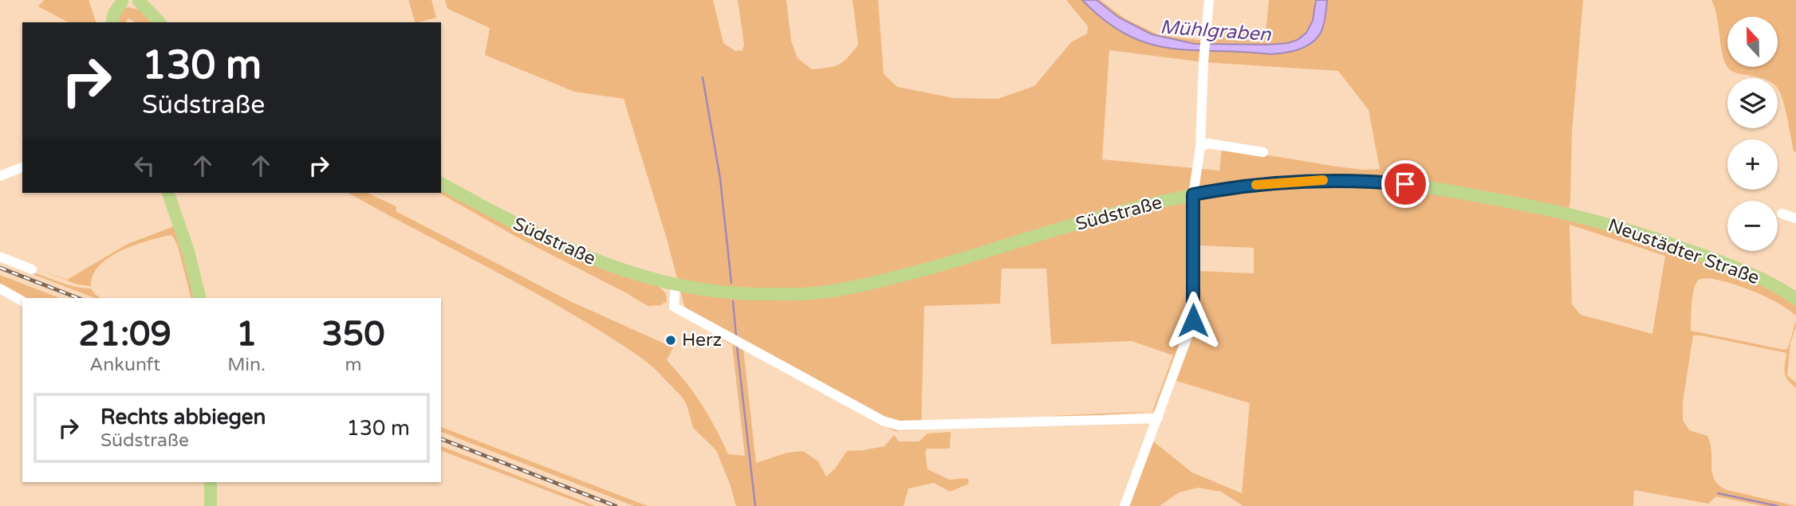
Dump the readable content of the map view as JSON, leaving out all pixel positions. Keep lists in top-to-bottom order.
{
  "streets": {
    "main road": ["Südstraße", "Neustädter Straße"]
  },
  "crossings": [
    ["Südstraße", "Neustädter Straße"]
  ],
  "water": ["Mühlgraben"],
  "places": ["Herz"],
  "north": "top",
  "page": {
    "map_buttons": ["+", "−"],
    "turn": ["130 m", "Südstraße"],
    "eta": [
      "21:09",
      "Ankunft",
      "1",
      "Min.",
      "350",
      "m"
    ],
    "list": [
      {
        "name": "Rechts abbiegen",
        "note": "Südstraße",
        "value": "130 m"
      }
    ]
  }
}
